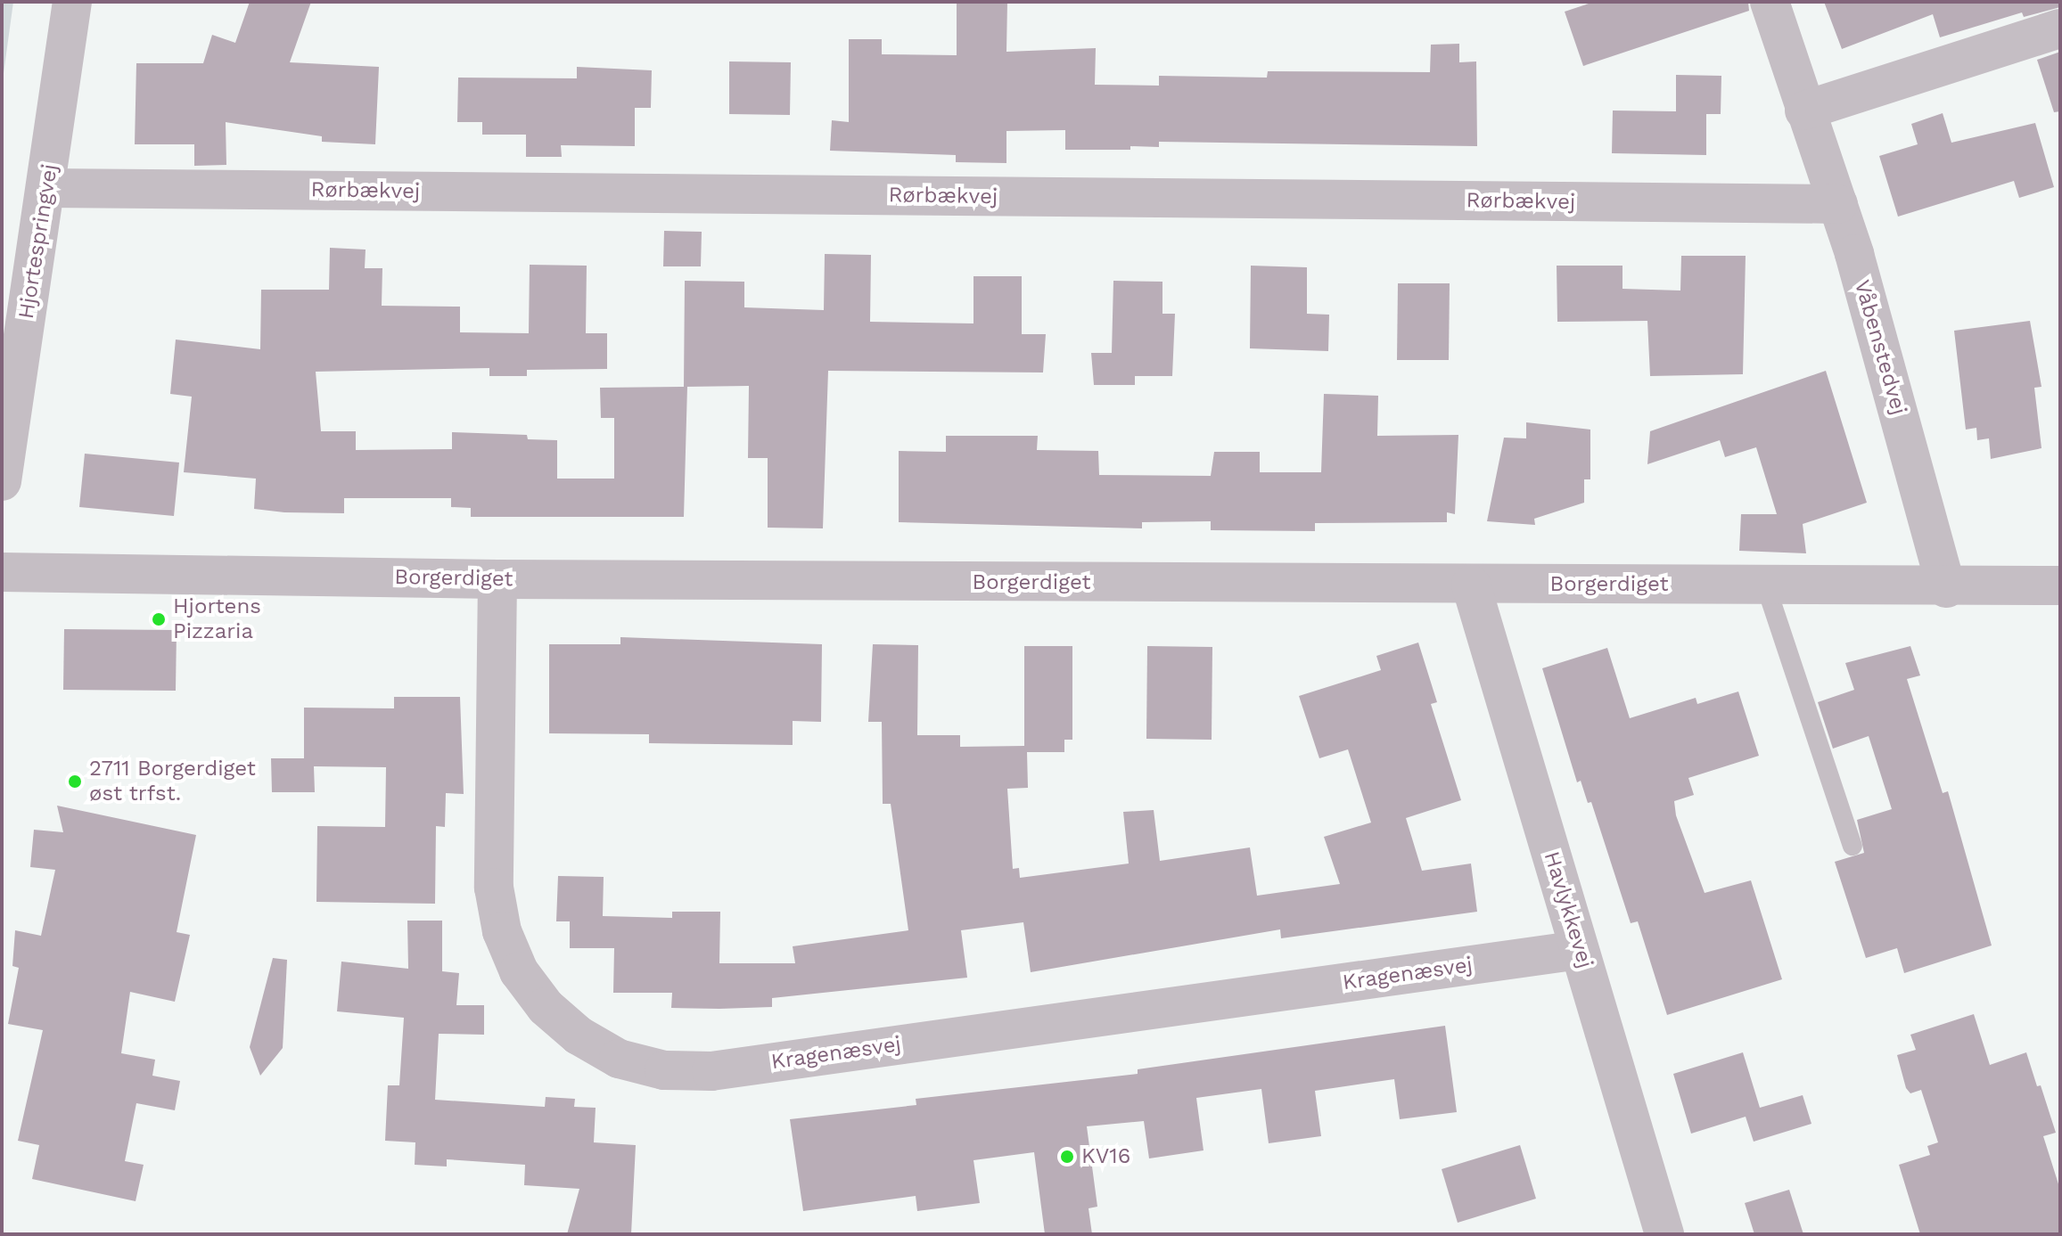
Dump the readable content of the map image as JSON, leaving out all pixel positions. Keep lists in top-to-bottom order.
{
  "streets": {
    "street": [
      "Rørbækvej",
      "Hjortespringvej",
      "Våbenstedvej",
      "Borgerdiget",
      "Havlykkevej",
      "Kragenæsvej"
    ]
  },
  "crossings": [
    ["Rørbækvej", "Hjortespringvej"],
    ["Rørbækvej", "Våbenstedvej"],
    ["Våbenstedvej", "Borgerdiget"],
    ["Borgerdiget", "Havlykkevej"],
    ["Borgerdiget", "Kragenæsvej"],
    ["Havlykkevej", "Kragenæsvej"]
  ],
  "places": ["Hjortens Pizzaria", "2711 Borgerdiget øst trfst.", "KV16"]
}
